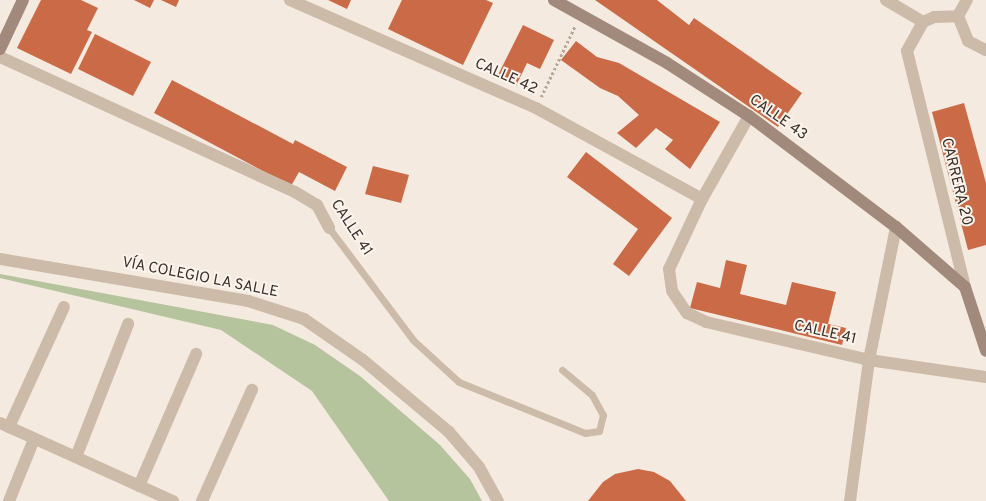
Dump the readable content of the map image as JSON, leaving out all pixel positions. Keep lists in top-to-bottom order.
{
  "streets": {
    "street": [
      "CALLE 42",
      "CALLE 43",
      "CARRERA 20",
      "CALLE 41",
      "VÍA COLEGIO LA SALLE"
    ]
  },
  "crossings": [
    ["CALLE 42", "CALLE 41"],
    ["CALLE 43", "CARRERA 20"]
  ]
}
